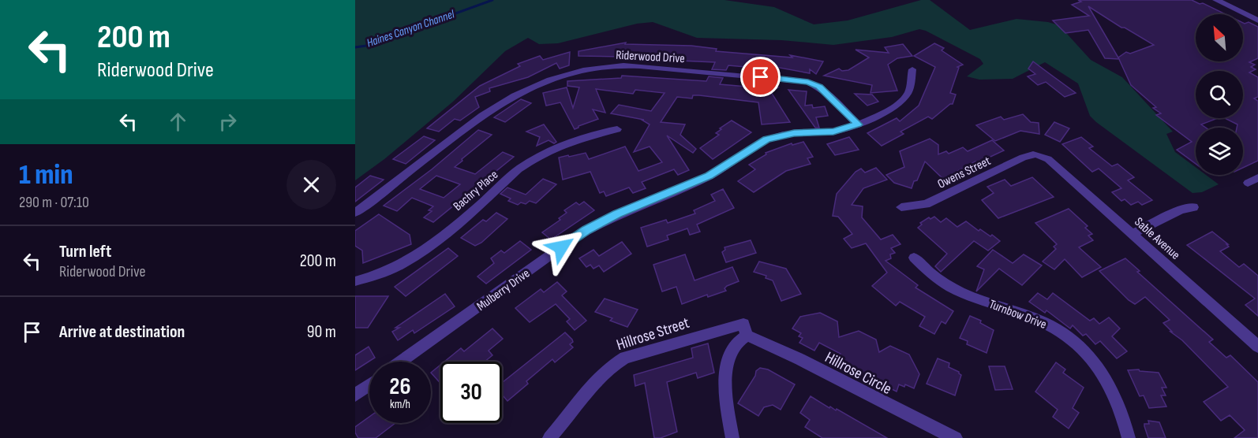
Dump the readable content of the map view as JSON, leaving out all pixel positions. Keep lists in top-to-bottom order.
{
  "streets": {
    "street": [
      "Riderwood Drive",
      "Owens Street",
      "Bachry Place",
      "Sable Avenue",
      "Mulberry Drive",
      "Turnbow Drive",
      "Hillrose Street",
      "Hillrose Circle"
    ]
  },
  "crossings": [
    ["Riderwood Drive", "Mulberry Drive"],
    ["Owens Street", "Sable Avenue"],
    ["Hillrose Street", "Hillrose Circle"]
  ],
  "water": ["Haines Canyon Channel"],
  "north": "top left",
  "page": {
    "turn": ["200 m", "Riderwood Drive"],
    "heading": ["1 min", "290 m · 07:10"],
    "list": [
      {
        "name": "Turn left",
        "note": "Riderwood Drive",
        "value": "200 m"
      },
      {
        "name": "Arrive at destination",
        "value": "90 m"
      }
    ],
    "speed": "26 km/h",
    "limit": "30"
  }
}
